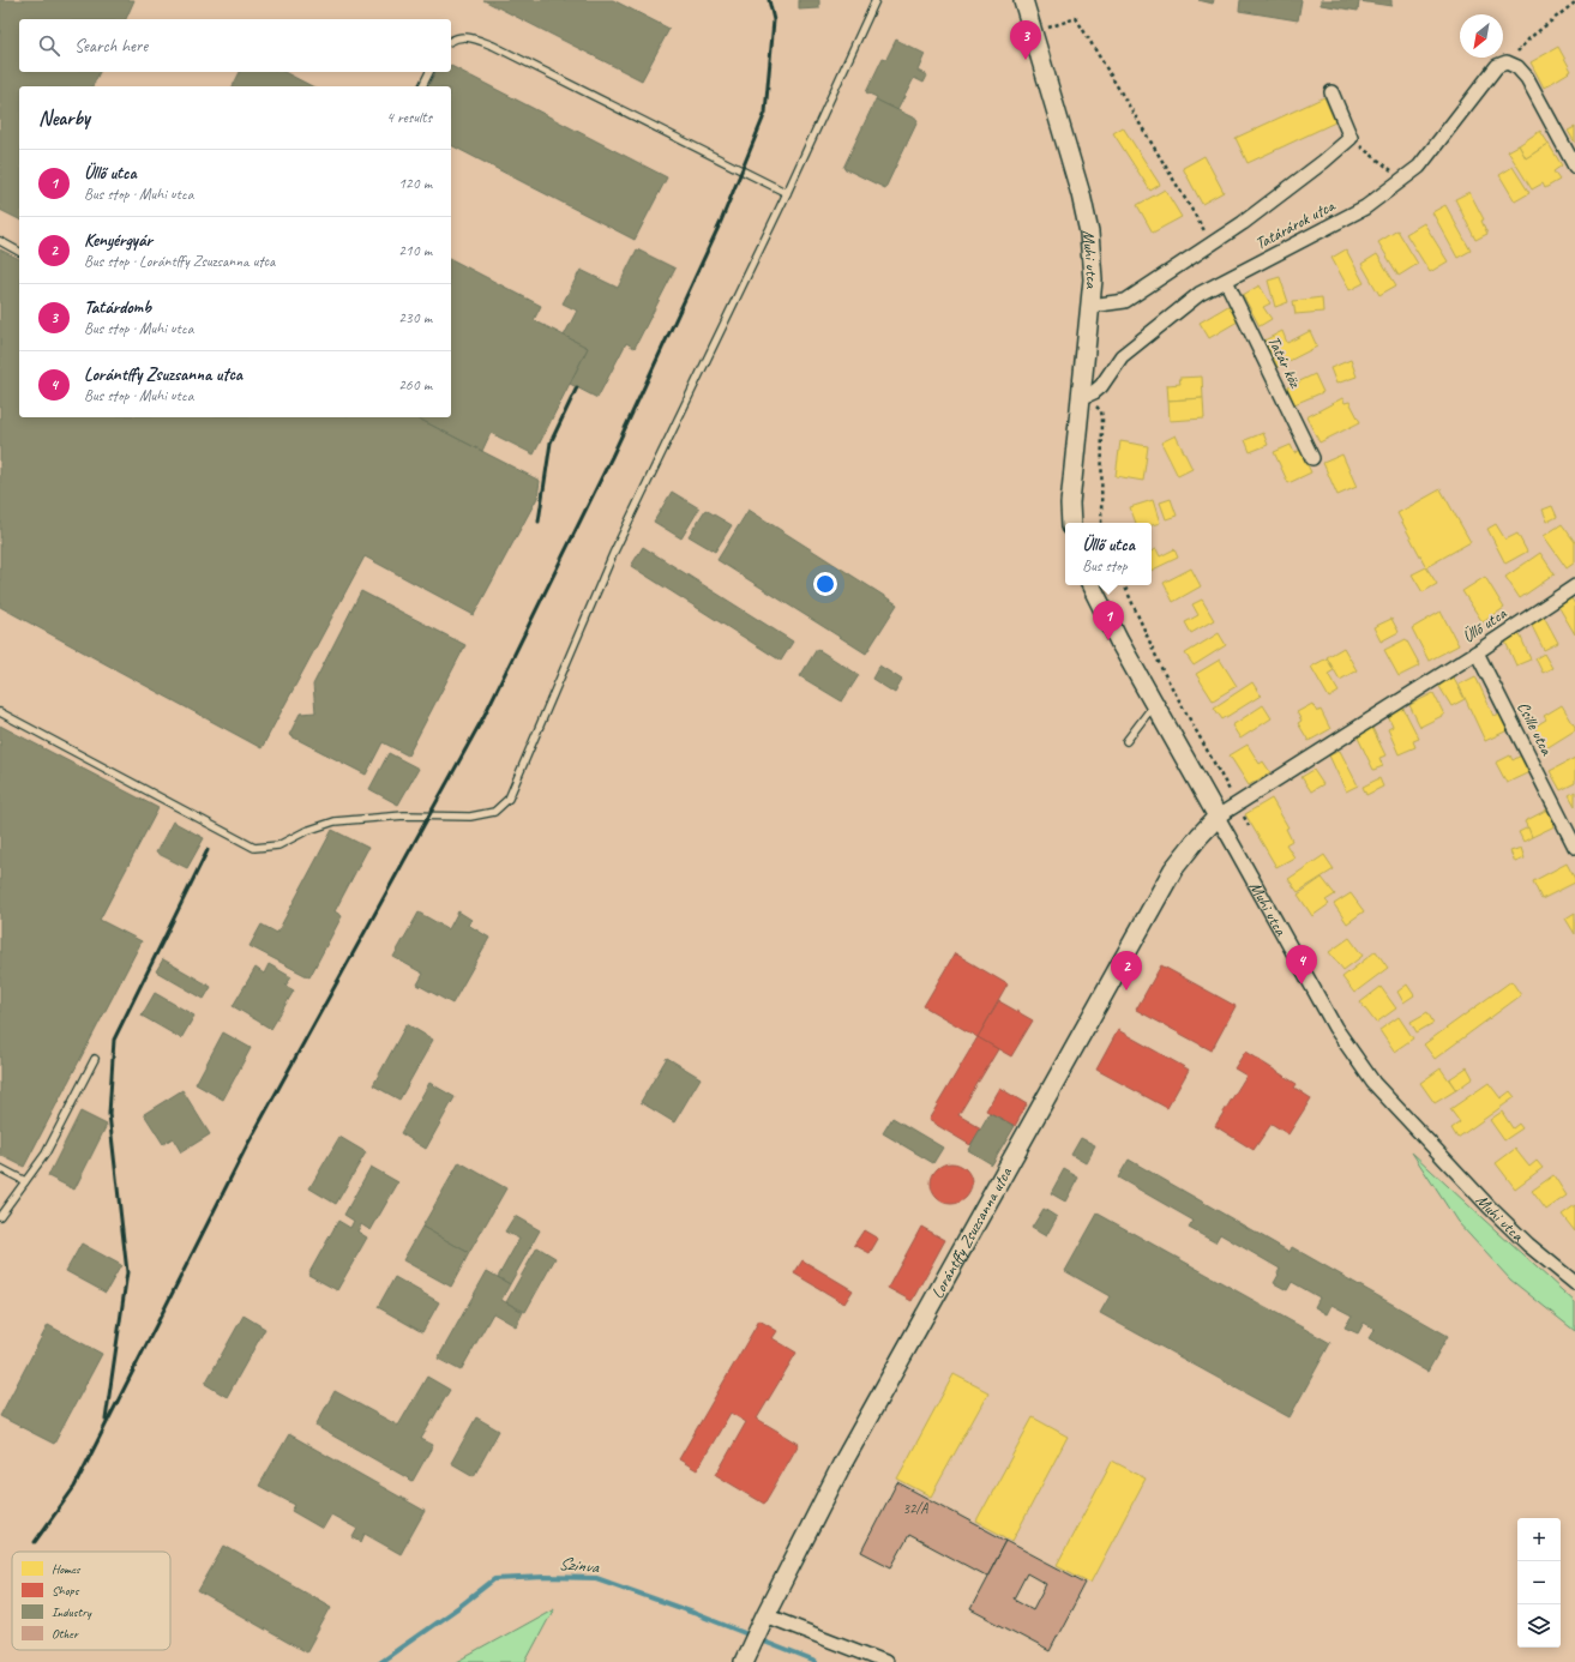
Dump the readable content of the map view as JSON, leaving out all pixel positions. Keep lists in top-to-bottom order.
{
  "streets": {
    "main road": ["Muhi utca", "Lorántffy Zsuzsanna utca"],
    "street": [
      "Tatárárok utca",
      "Tatár köz",
      "Üllő utca",
      "Csille utca"
    ]
  },
  "crossings": [
    ["Tatárárok utca", "Muhi utca"],
    ["Tatárárok utca", "Tatár köz"],
    ["Muhi utca", "Üllő utca"],
    ["Muhi utca", "Lorántffy Zsuzsanna utca"],
    ["Üllő utca", "Csille utca"],
    ["Üllő utca", "Lorántffy Zsuzsanna utca"]
  ],
  "water": ["Szinva"],
  "house_numbers": ["32/A"],
  "legend": [
    "Homes",
    "Shops",
    "Industry",
    "Other"
  ],
  "north": "bottom left",
  "page": {
    "search": "Search here",
    "pins": [
      "3",
      "1",
      "4",
      "2"
    ],
    "heading": ["Nearby", "4 results"],
    "list": [
      {
        "mark": "1",
        "name": "Üllő utca",
        "note": "Bus stop · Muhi utca",
        "value": "120 m"
      },
      {
        "mark": "2",
        "name": "Kenyérgyár",
        "note": "Bus stop · Lorántffy Zsuzsanna utca",
        "value": "210 m"
      },
      {
        "mark": "3",
        "name": "Tatárdomb",
        "note": "Bus stop · Muhi utca",
        "value": "230 m"
      },
      {
        "mark": "4",
        "name": "Lorántffy Zsuzsanna utca",
        "note": "Bus stop · Muhi utca",
        "value": "260 m"
      }
    ],
    "popup": ["Üllő utca", "Bus stop"],
    "map_buttons": ["+", "−"]
  }
}
